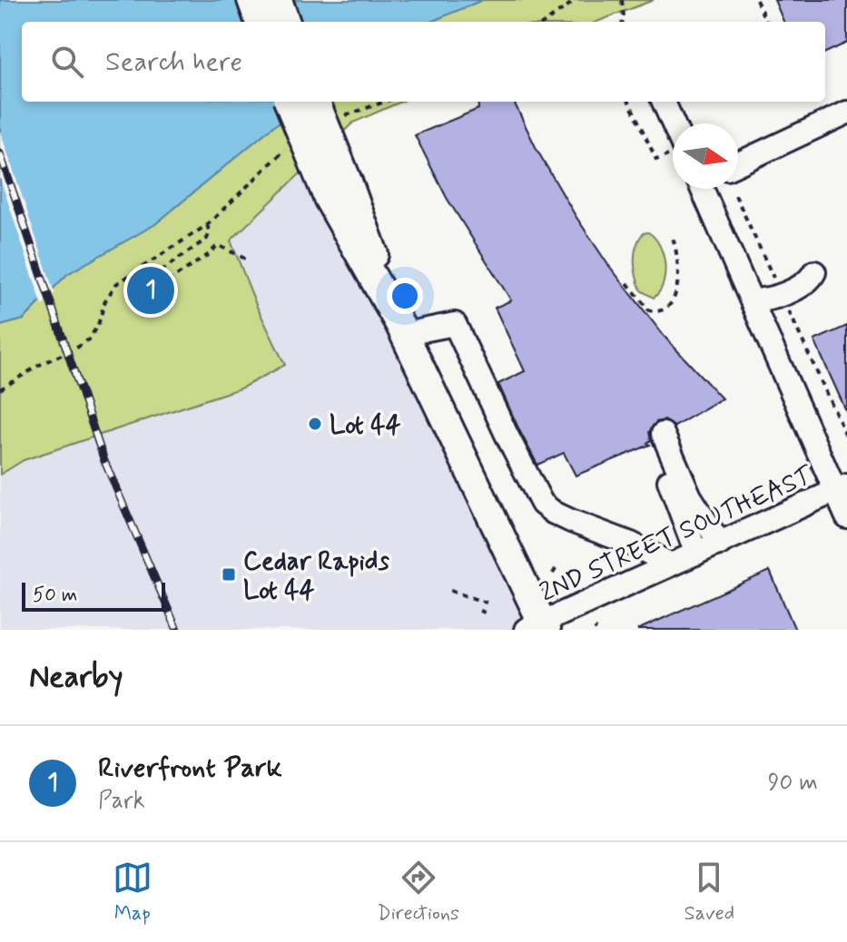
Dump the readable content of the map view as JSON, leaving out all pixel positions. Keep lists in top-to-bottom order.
{
  "streets": {
    "street": ["2ND STREET SOUTHEAST"]
  },
  "places": {
    "other": ["Lot 44"],
    "transit": ["Cedar Rapids Lot 44"]
  },
  "scale_bar": "50 m",
  "north": "right",
  "page": {
    "search": "Search here",
    "pins": "1",
    "scale": "50 m",
    "heading": "Nearby",
    "list": [
      {
        "mark": "1",
        "name": "Riverfront Park",
        "note": "Park",
        "value": "90 m"
      }
    ],
    "nav": ["Map", "Directions", "Saved"]
  }
}
